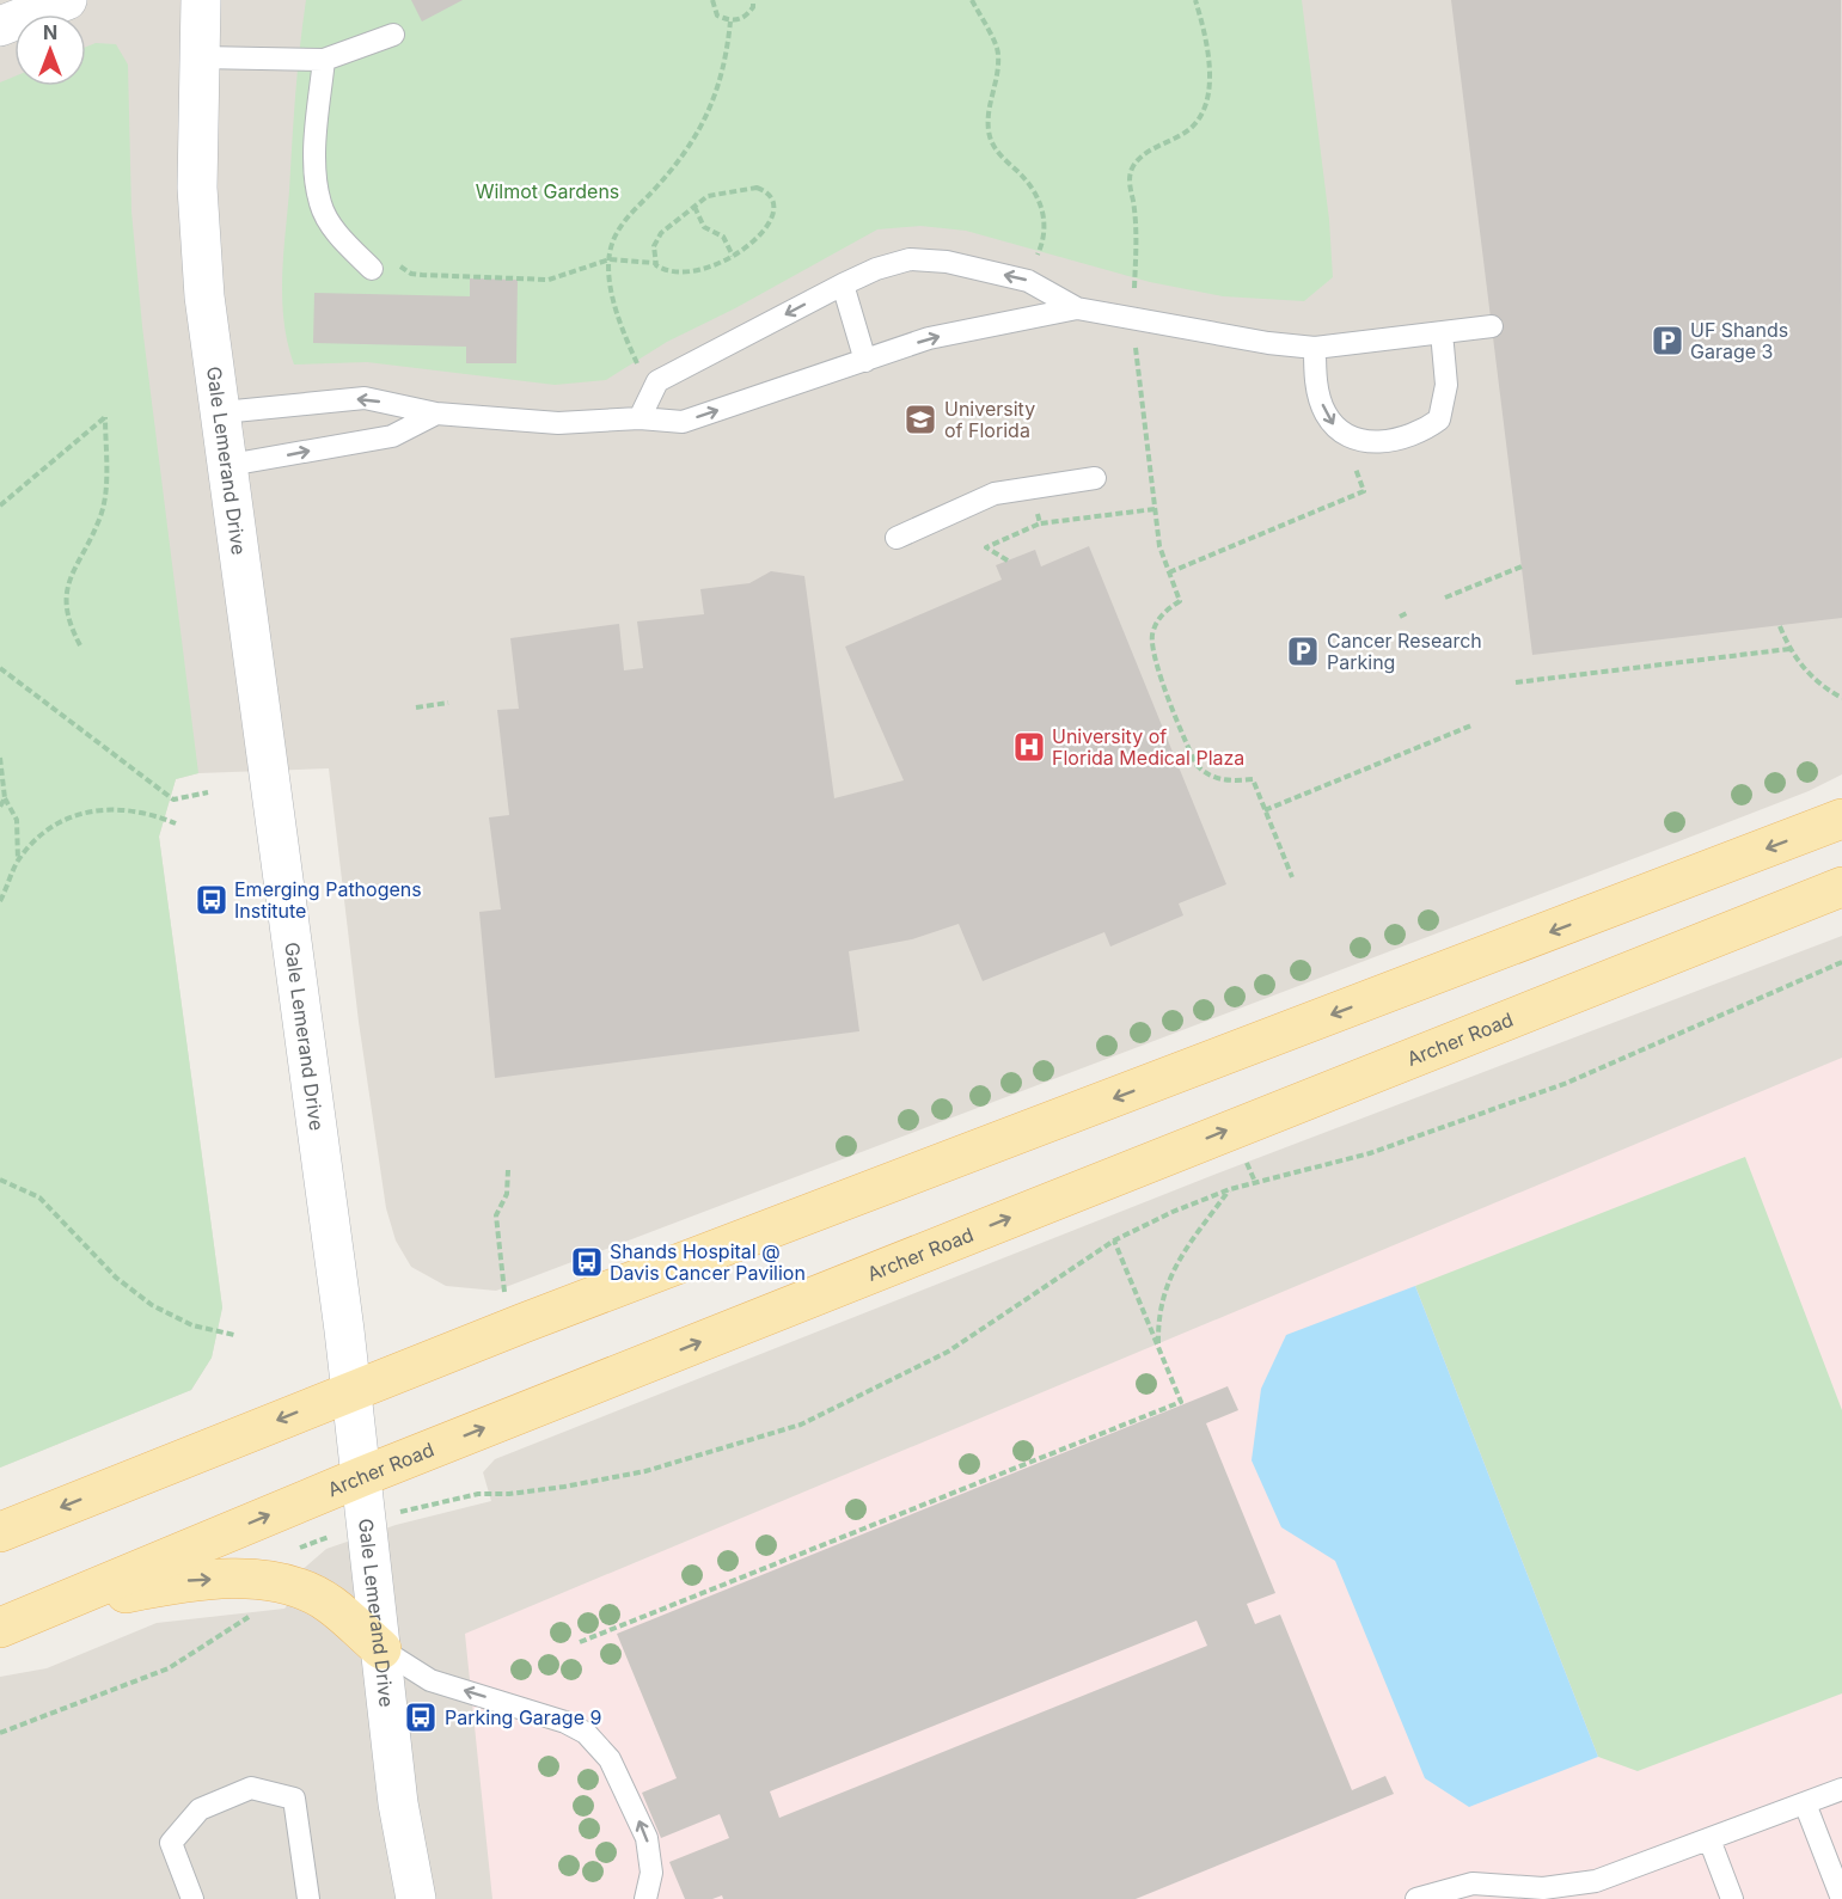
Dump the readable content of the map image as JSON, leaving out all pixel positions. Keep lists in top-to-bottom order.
{
  "streets": {
    "main road": ["Archer Road"],
    "street": ["Gale Lemerand Drive"]
  },
  "crossings": [
    ["Gale Lemerand Drive", "Archer Road"]
  ],
  "parks": ["Wilmot Gardens"],
  "places": {
    "parking": ["UF Shands Garage 3", "Cancer Research Parking"],
    "school or university": ["University of Florida"],
    "hospital": ["University of Florida Medical Plaza"],
    "bus stop": ["Emerging Pathogens Institute", "Shands Hospital @ Davis Cancer Pavilion", "Parking Garage 9"]
  },
  "north": "top"
}
